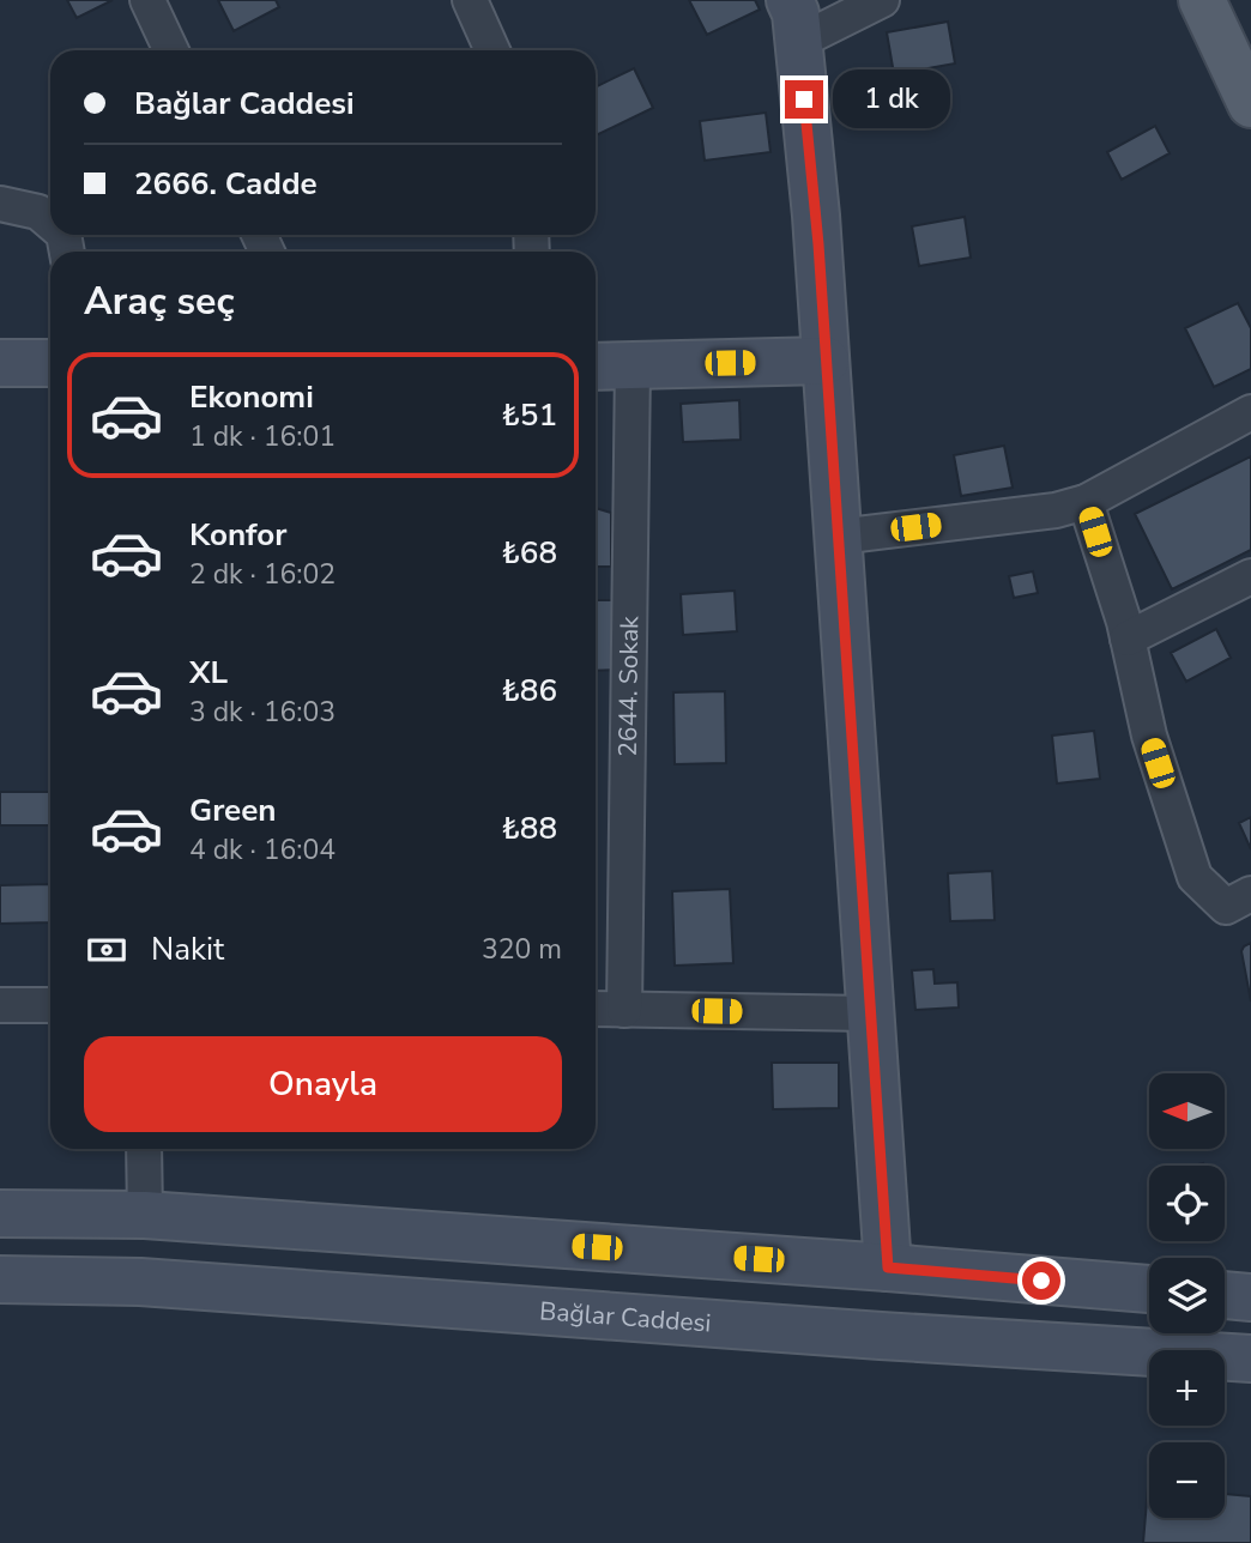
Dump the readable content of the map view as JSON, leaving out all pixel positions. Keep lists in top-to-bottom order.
{
  "streets": {
    "main road": ["Bağlar Caddesi"],
    "street": ["2644. Sokak"]
  },
  "north": "left",
  "page": {
    "banner": ["Bağlar Caddesi", "2666. Cadde"],
    "bubble": "1 dk",
    "heading": "Araç seç",
    "list": [
      {
        "name": "Ekonomi",
        "note": "1 dk · 16:01",
        "value": "₺51"
      },
      {
        "name": "Konfor",
        "note": "2 dk · 16:02",
        "value": "₺68"
      },
      {
        "name": "XL",
        "note": "3 dk · 16:03",
        "value": "₺86"
      },
      {
        "name": "Green",
        "note": "4 dk · 16:04",
        "value": "₺88"
      }
    ],
    "pay": ["Nakit", "320 m"],
    "buttons": "Onayla",
    "map_buttons": ["+", "−"]
  }
}
